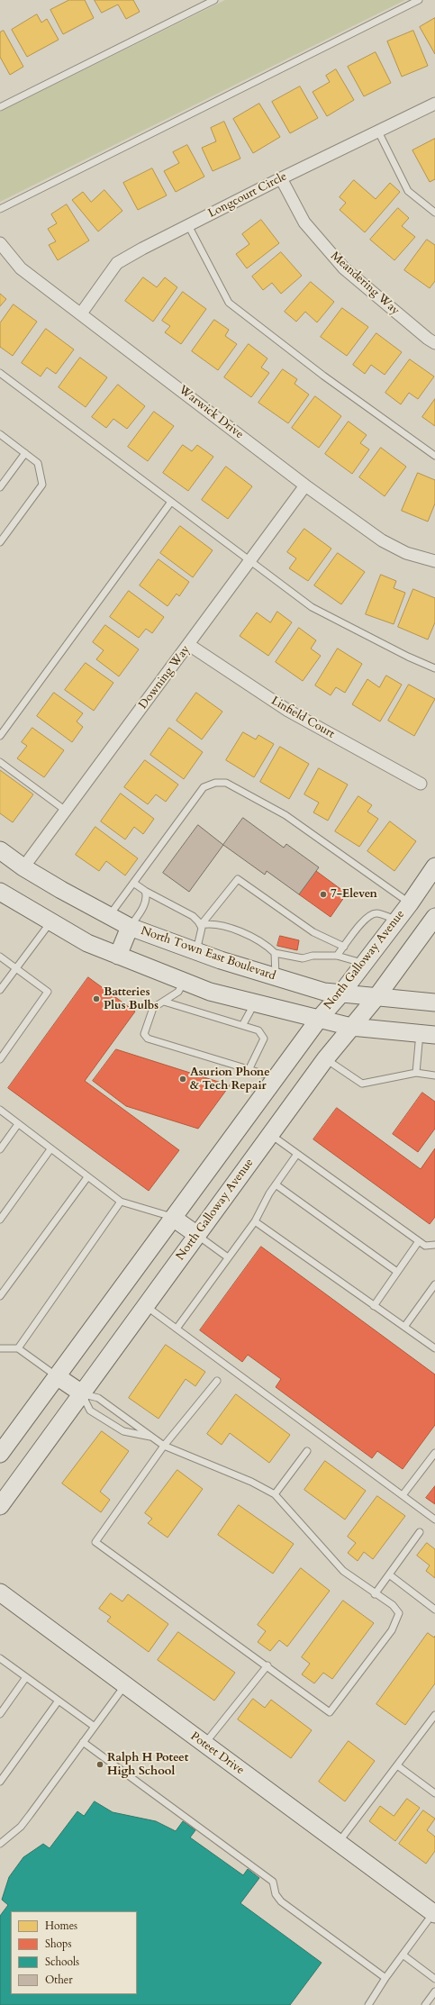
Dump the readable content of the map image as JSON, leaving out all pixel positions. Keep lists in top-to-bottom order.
{
  "streets": {
    "main road": ["North Town East Boulevard", "North Galloway Avenue", "Poteet Drive"],
    "street": [
      "Longcourt Circle",
      "Meandering Way",
      "Warwick Drive",
      "Downing Way",
      "Linfield Court"
    ]
  },
  "crossings": [
    ["Longcourt Circle", "Meandering Way"],
    ["Longcourt Circle", "Warwick Drive"],
    ["Warwick Drive", "Downing Way"],
    ["Downing Way", "Linfield Court"],
    ["Downing Way", "North Town East Boulevard"],
    ["North Town East Boulevard", "North Galloway Avenue"]
  ],
  "places": [
    "7-Eleven",
    "Batteries Plus Bulbs",
    "Asurion Phone & Tech Repair",
    "Ralph H Poteet High School"
  ],
  "legend": [
    "Homes",
    "Shops",
    "Schools",
    "Other"
  ]
}
